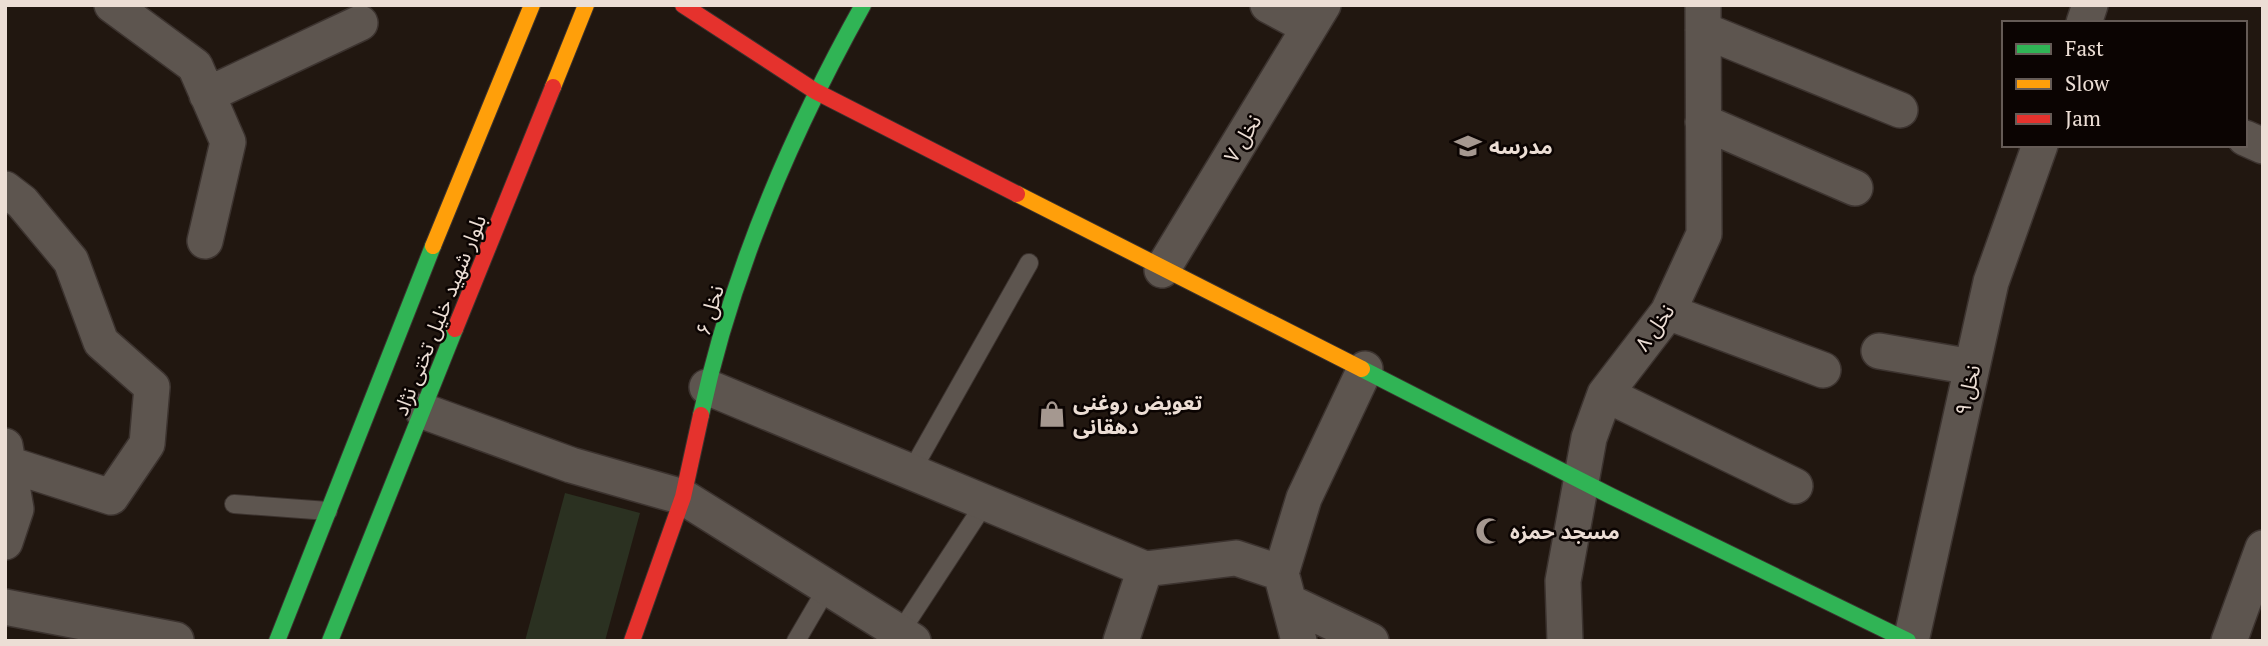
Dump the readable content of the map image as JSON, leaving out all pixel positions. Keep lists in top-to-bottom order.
{
  "streets": {
    "street": [
      "نخل ۷",
      "نخل ۶",
      "بلوار شهید خلیل تختی نژاد",
      "نخل ۸",
      "نخل ۹"
    ]
  },
  "places": {
    "school or university": ["مدرسه"],
    "shop": ["تعویض روغنی دهقانی"],
    "mosque": ["مسجد حمزه"]
  },
  "legend": ["Fast", "Slow", "Jam"]
}
